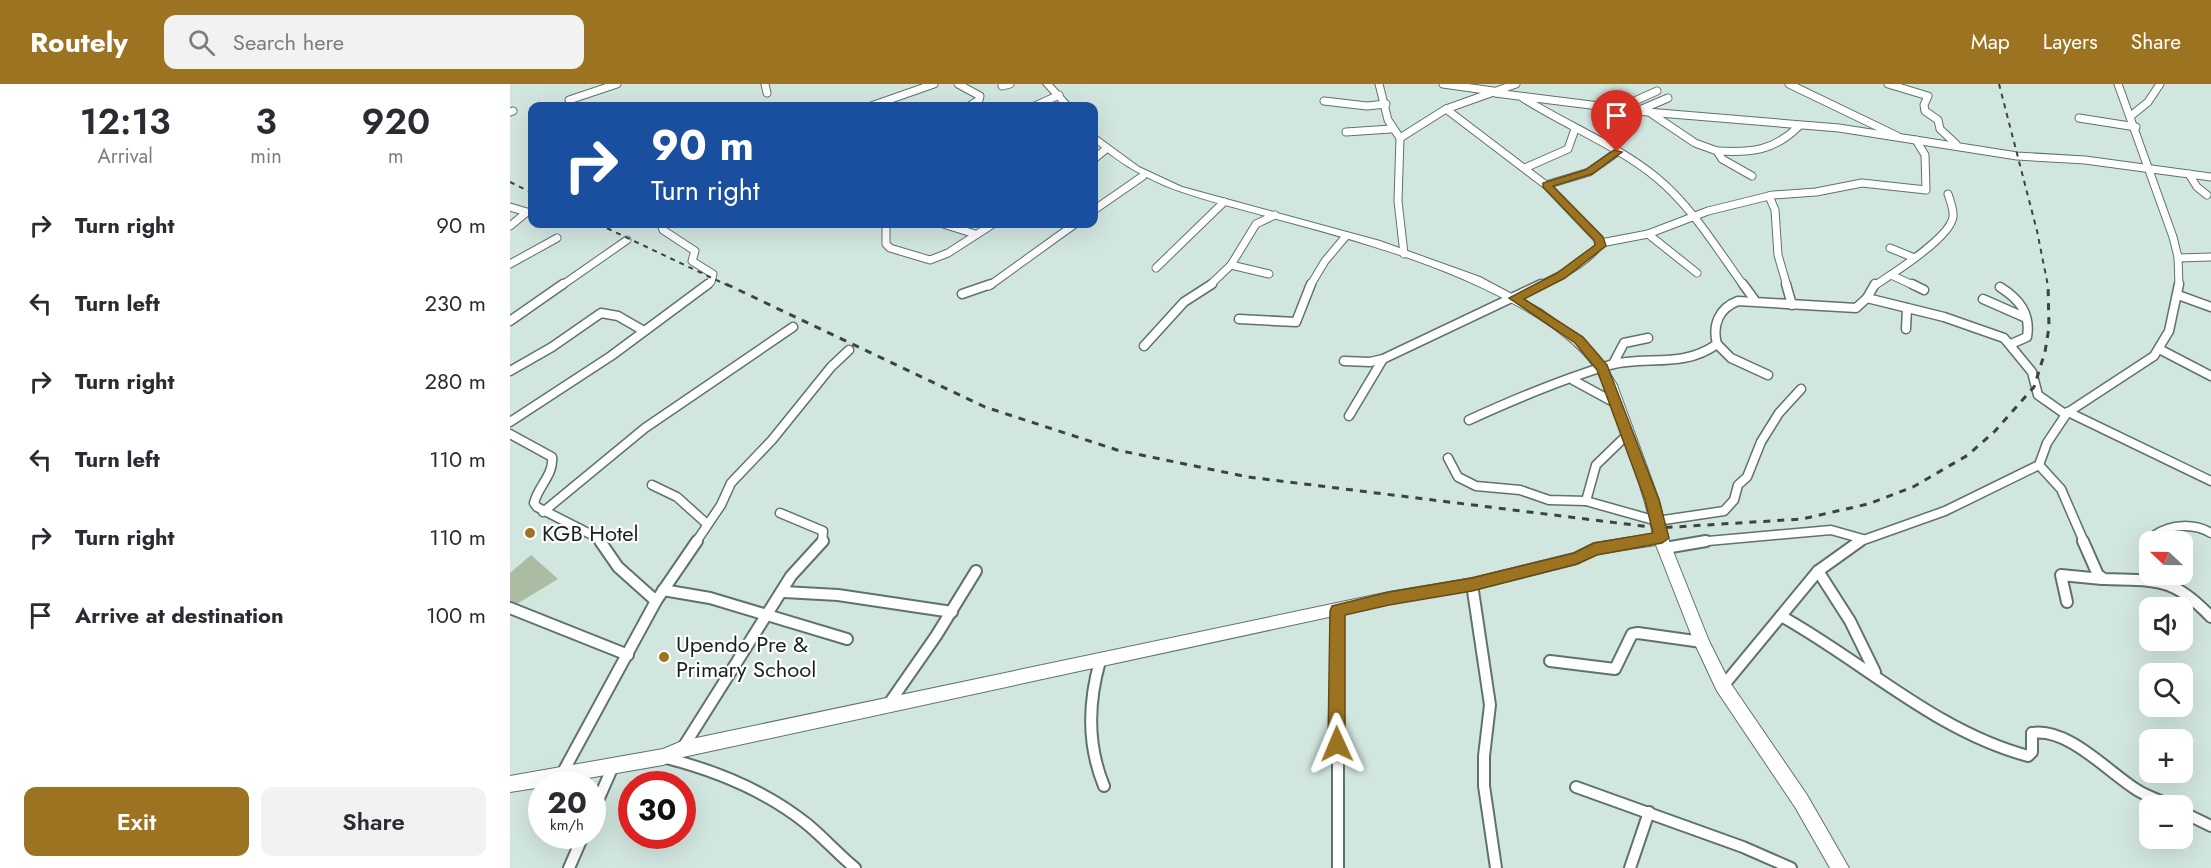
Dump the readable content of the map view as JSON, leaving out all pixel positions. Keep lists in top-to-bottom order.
{
  "places": ["KGB Hotel", "Upendo Pre & Primary School"],
  "north": "left",
  "page": {
    "header": "Routely",
    "search": "Search here",
    "nav": ["Map", "Layers", "Share"],
    "eta": [
      "12:13",
      "Arrival",
      "3",
      "min",
      "920",
      "m"
    ],
    "turn": ["90 m", "Turn right"],
    "list": [
      {
        "name": "Turn right",
        "value": "90 m"
      },
      {
        "name": "Turn left",
        "value": "230 m"
      },
      {
        "name": "Turn right",
        "value": "280 m"
      },
      {
        "name": "Turn left",
        "value": "110 m"
      },
      {
        "name": "Turn right",
        "value": "110 m"
      },
      {
        "name": "Arrive at destination",
        "value": "100 m"
      }
    ],
    "map_buttons": ["+", "−"],
    "speed": "20 km/h",
    "limit": "30",
    "buttons": ["Exit", "Share"]
  }
}
